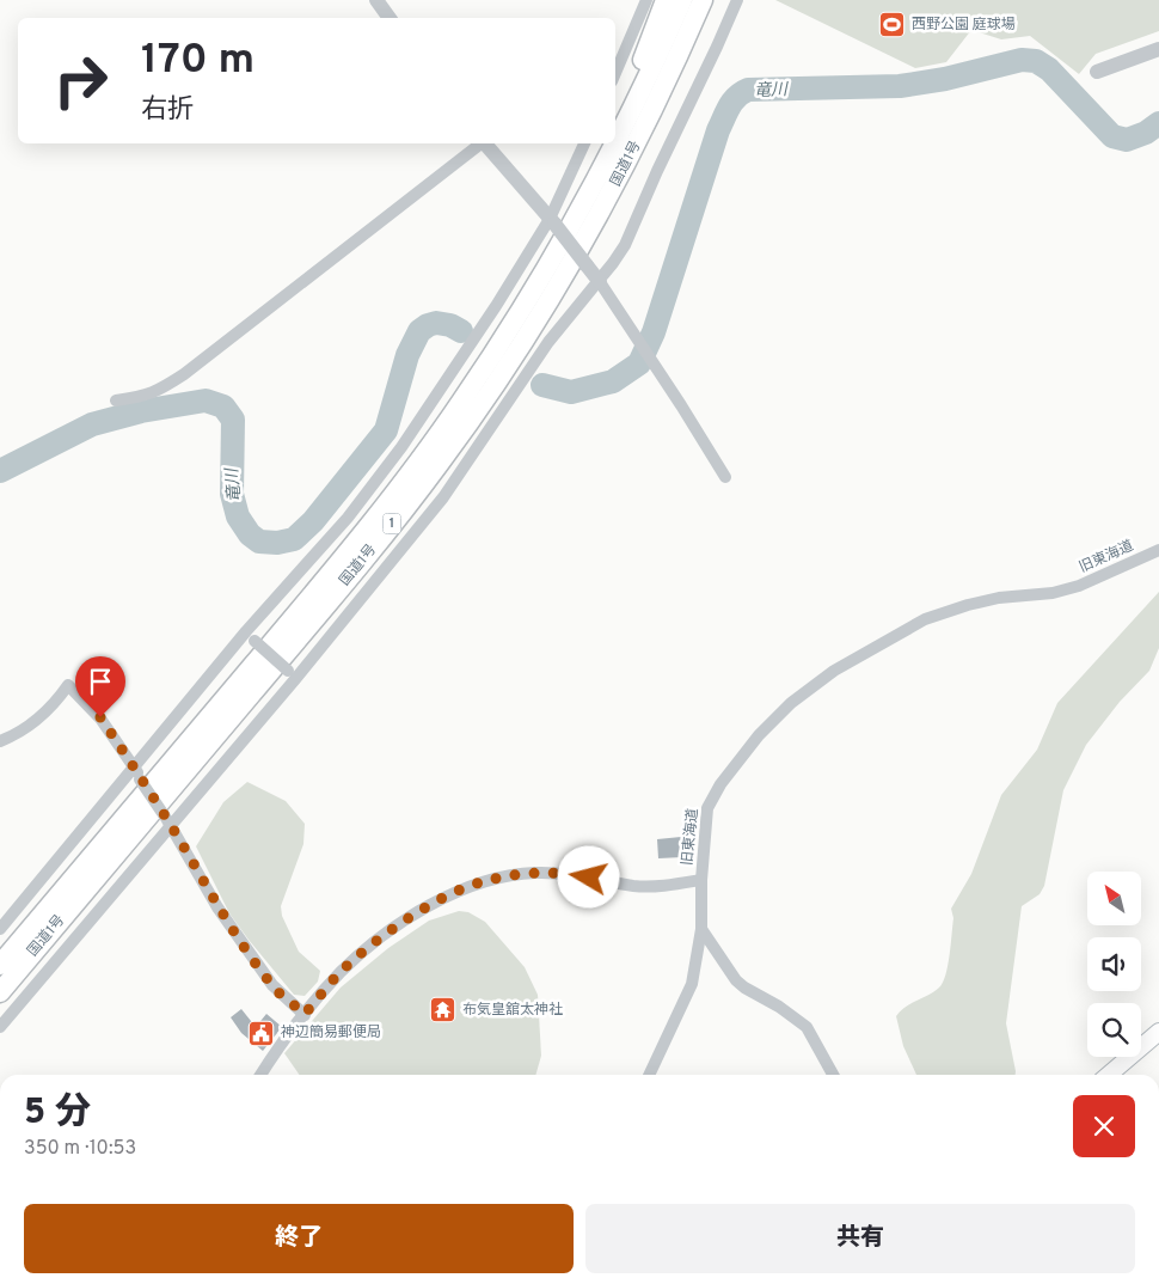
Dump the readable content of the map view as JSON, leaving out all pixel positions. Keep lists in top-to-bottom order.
{
  "streets": {
    "highway": ["国道1号", "1"],
    "street": ["旧東海道"]
  },
  "water": ["竜川"],
  "places": {
    "sports": ["西野公園 庭球場"],
    "temple": ["布気皇舘太神社"],
    "public building": ["神辺簡易郵便局"]
  },
  "north": "top left",
  "page": {
    "turn": ["170 m", "右折"],
    "heading": ["5 分", "350 m · 10:53"],
    "buttons": ["終了", "共有"]
  }
}
